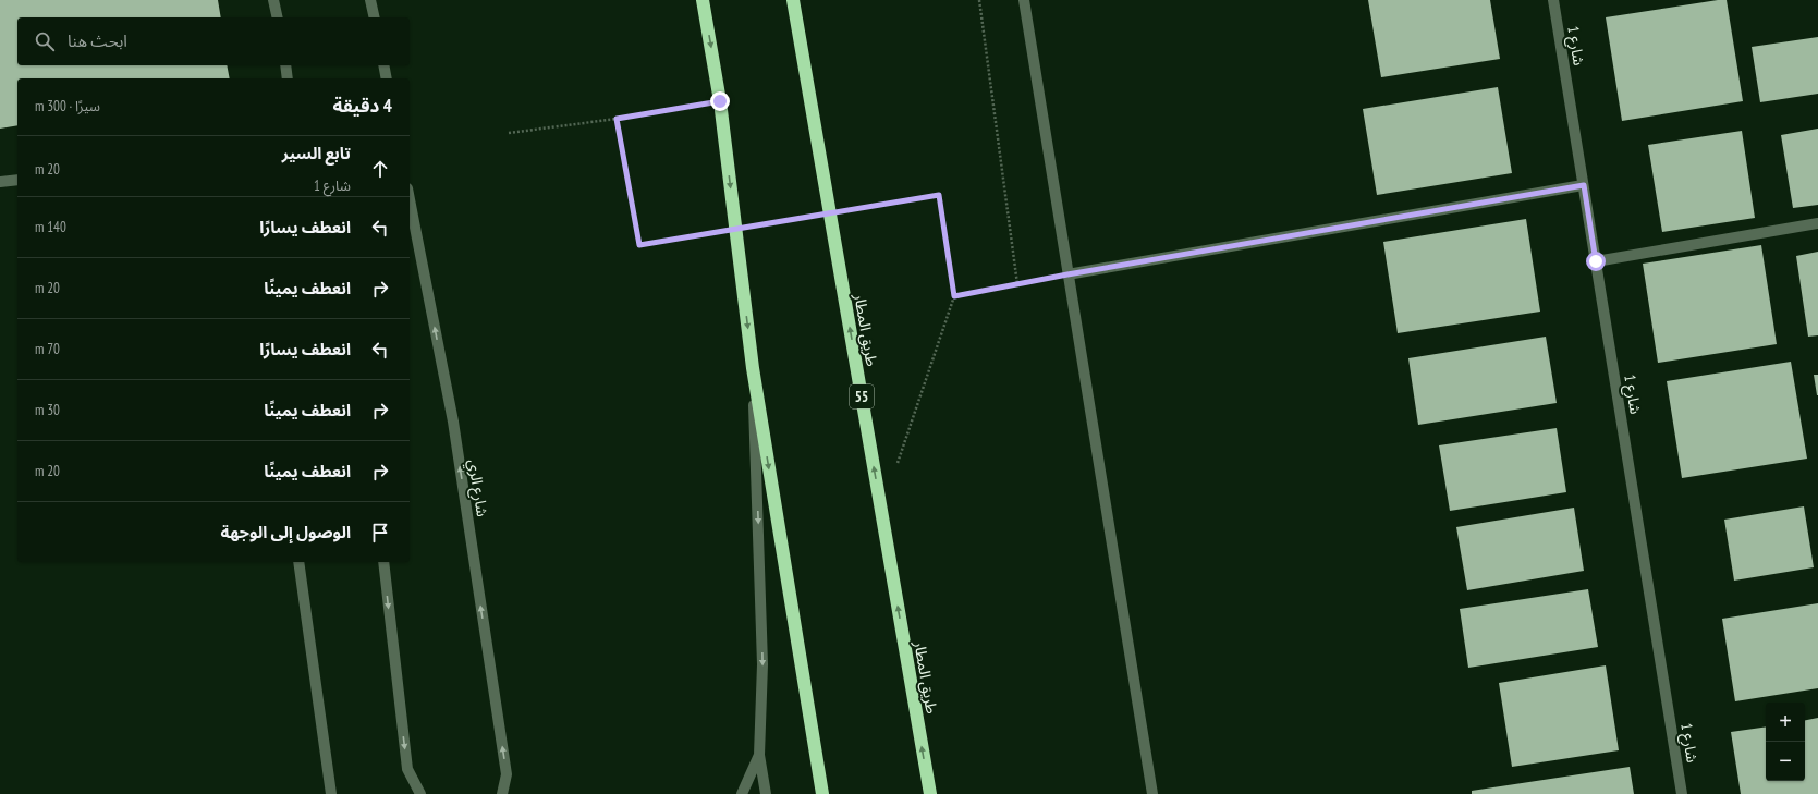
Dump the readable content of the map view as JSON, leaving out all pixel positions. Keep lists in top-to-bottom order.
{
  "streets": {
    "highway": ["طريق المطار", "55"],
    "street": ["شارع 1", "شارع الري"]
  },
  "page": {
    "search": "ابحث هنا",
    "heading": ["4 دقيقة", "سيرًا · 300 m"],
    "list": [
      ["تابع السير", "شارع 1", "20 m"],
      ["انعطف يسارًا", "140 m"],
      ["انعطف يمينًا", "20 m"],
      ["انعطف يسارًا", "70 m"],
      ["انعطف يمينًا", "30 m"],
      ["انعطف يمينًا", "20 m"],
      "الوصول إلى الوجهة"
    ],
    "map_buttons": ["+", "−"]
  }
}
